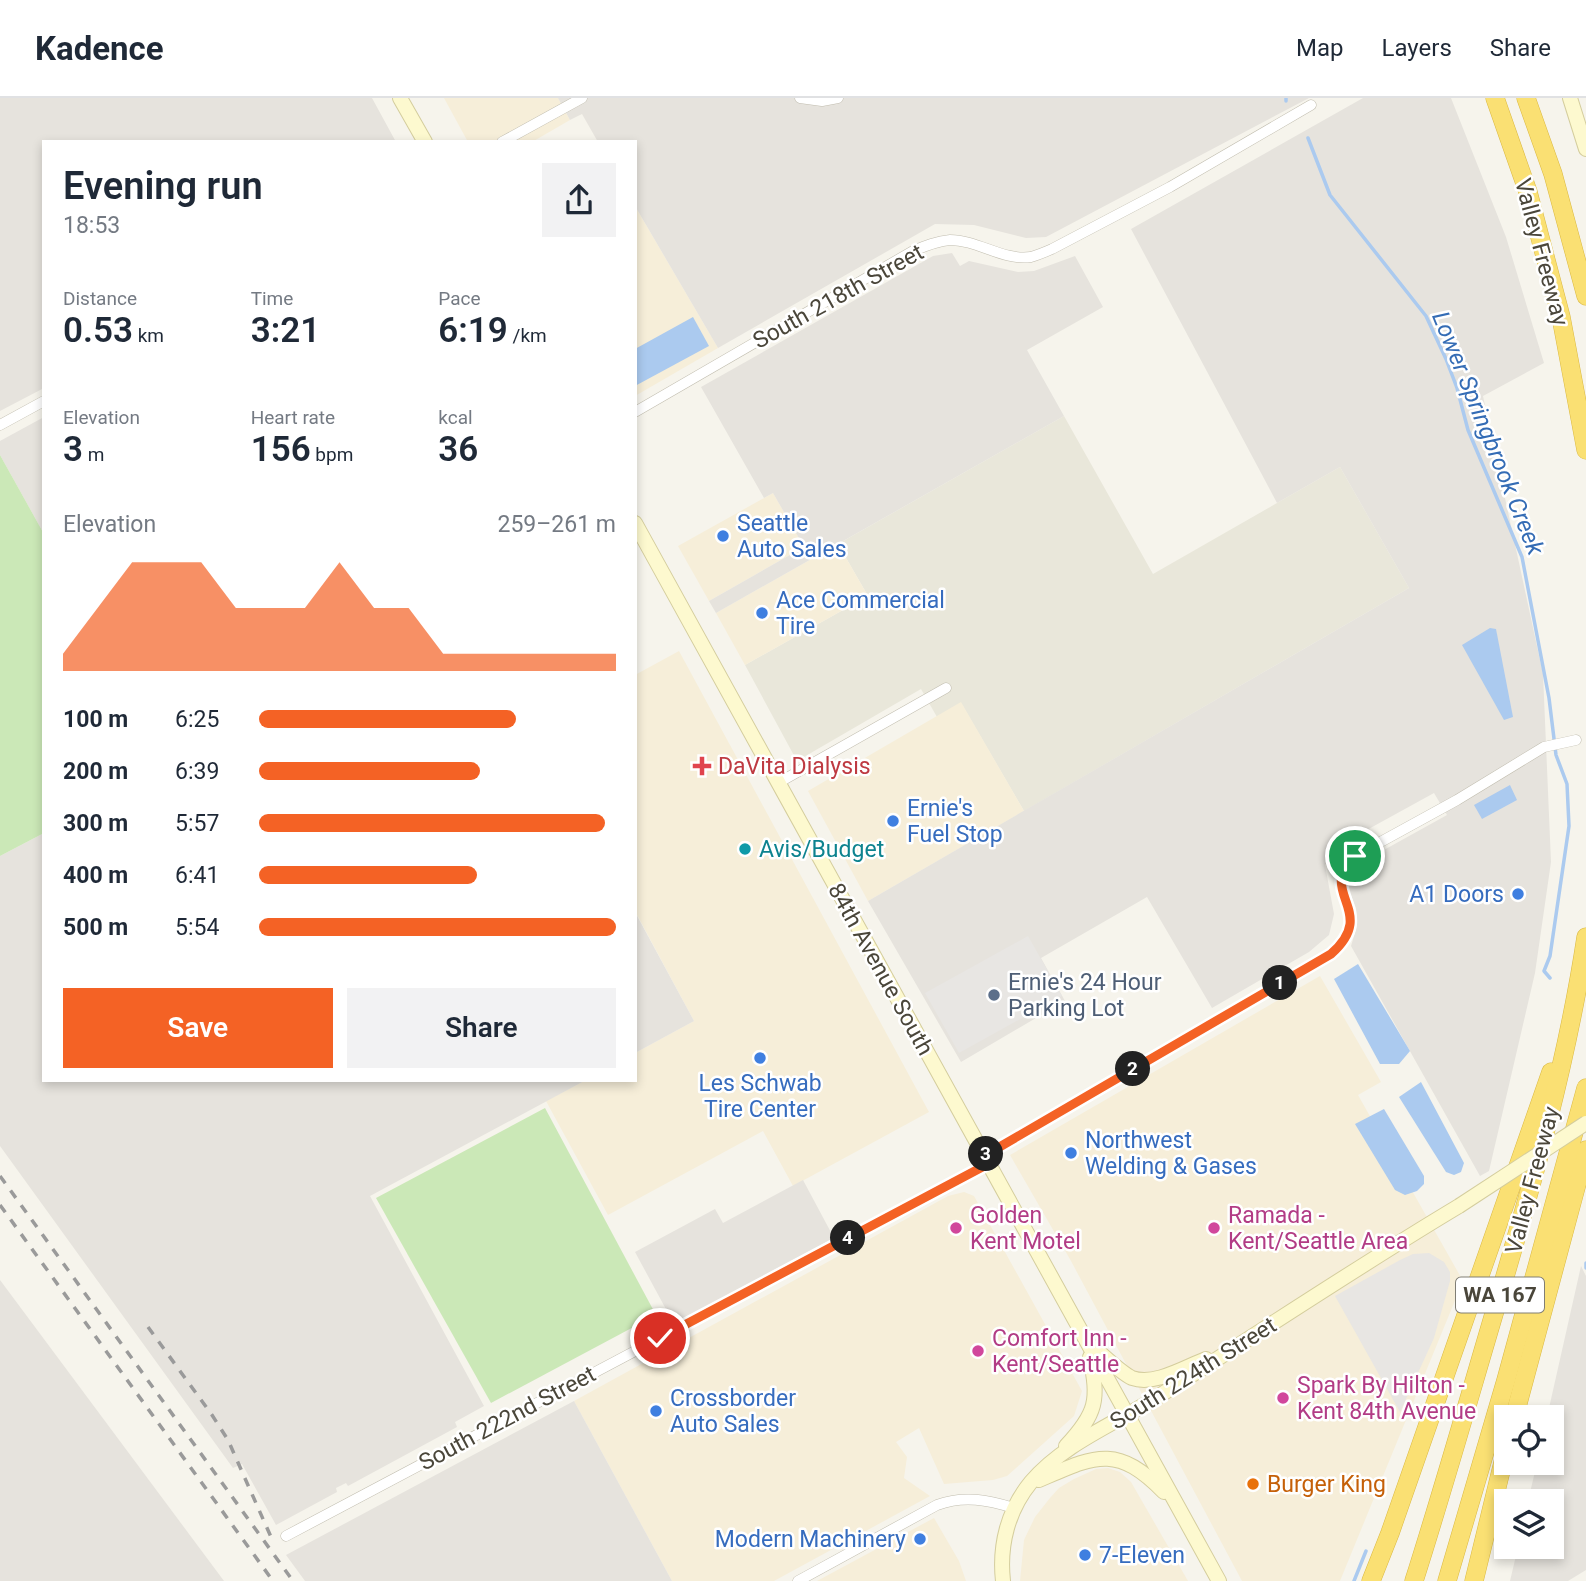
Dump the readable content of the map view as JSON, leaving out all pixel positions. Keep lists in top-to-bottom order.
{
  "streets": {
    "highway": ["Valley Freeway", "WA 167"],
    "main road": ["84th Avenue South", "South 224th Street"],
    "street": ["South 218th Street", "South 222nd Street"]
  },
  "crossings": [
    ["84th Avenue South", "South 224th Street"],
    ["84th Avenue South", "South 222nd Street"]
  ],
  "water": ["Lower Springbrook Creek"],
  "places": {
    "other": [
      "Seattle Auto Sales",
      "Ace Commercial Tire",
      "Ernie's Fuel Stop",
      "Avis/Budget",
      "A1 Doors",
      "Ernie's 24 Hour Parking Lot",
      "Les Schwab Tire Center",
      "Northwest Welding & Gases",
      "Golden Kent Motel",
      "Ramada - Kent/Seattle Area",
      "Comfort Inn - Kent/Seattle",
      "Spark By Hilton - Kent 84th Avenue",
      "Crossborder Auto Sales",
      "Burger King",
      "Modern Machinery",
      "7-Eleven"
    ],
    "health": ["DaVita Dialysis"]
  },
  "page": {
    "header": "Kadence",
    "nav": ["Map", "Layers", "Share"],
    "heading": ["Evening run", "18:53"],
    "stats": [
      ["Distance", "0.53 km"],
      ["Time", "3:21"],
      ["Pace", "6:19 /km"],
      ["Elevation", "3 m"],
      ["Heart rate", "156 bpm"],
      ["kcal", "36"]
    ],
    "chart": ["Elevation", "259–261 m"],
    "list": [
      {
        "name": "100 m",
        "note": "6:25"
      },
      {
        "name": "200 m",
        "note": "6:39"
      },
      {
        "name": "300 m",
        "note": "5:57"
      },
      {
        "name": "400 m",
        "note": "6:41"
      },
      {
        "name": "500 m",
        "note": "5:54"
      }
    ],
    "pins": [
      "1",
      "2",
      "3",
      "4"
    ],
    "buttons": ["Save", "Share"]
  }
}
